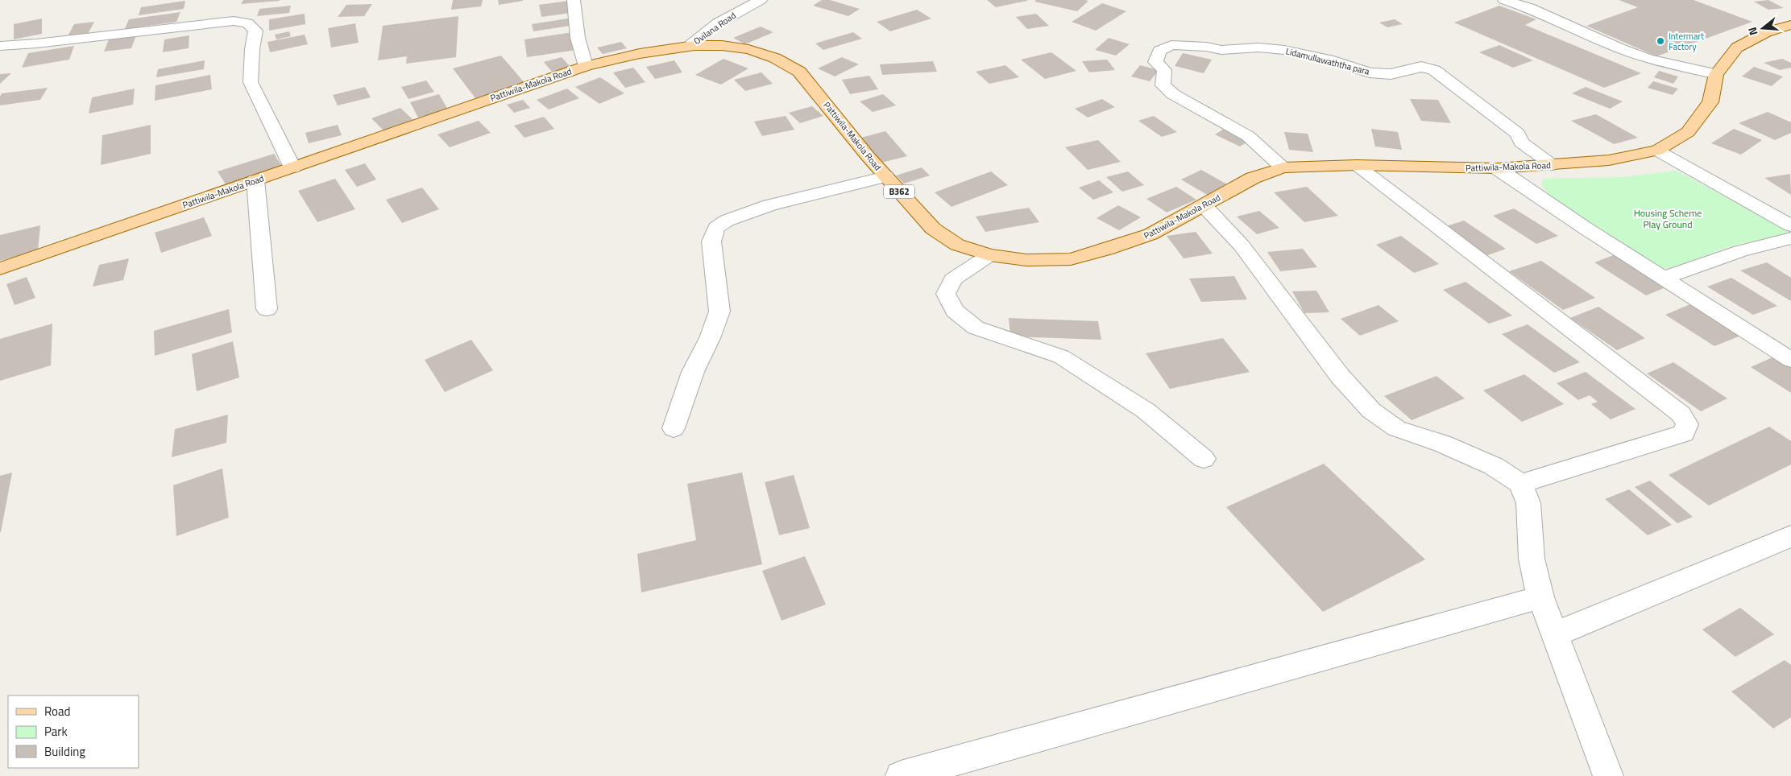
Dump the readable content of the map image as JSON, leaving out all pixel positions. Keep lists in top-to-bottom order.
{
  "streets": {
    "main road": ["Pattiwila-Makola Road", "B362"],
    "street": ["Ovilana Road", "Lidamullawaththa para"]
  },
  "crossings": [
    ["Ovilana Road", "Pattiwila-Makola Road"],
    ["Lidamullawaththa para", "Pattiwila-Makola Road"]
  ],
  "parks": ["Housing Scheme Play Ground"],
  "places": ["Intermart Factory"],
  "legend": ["Road", "Park", "Building"],
  "north": "left"
}
